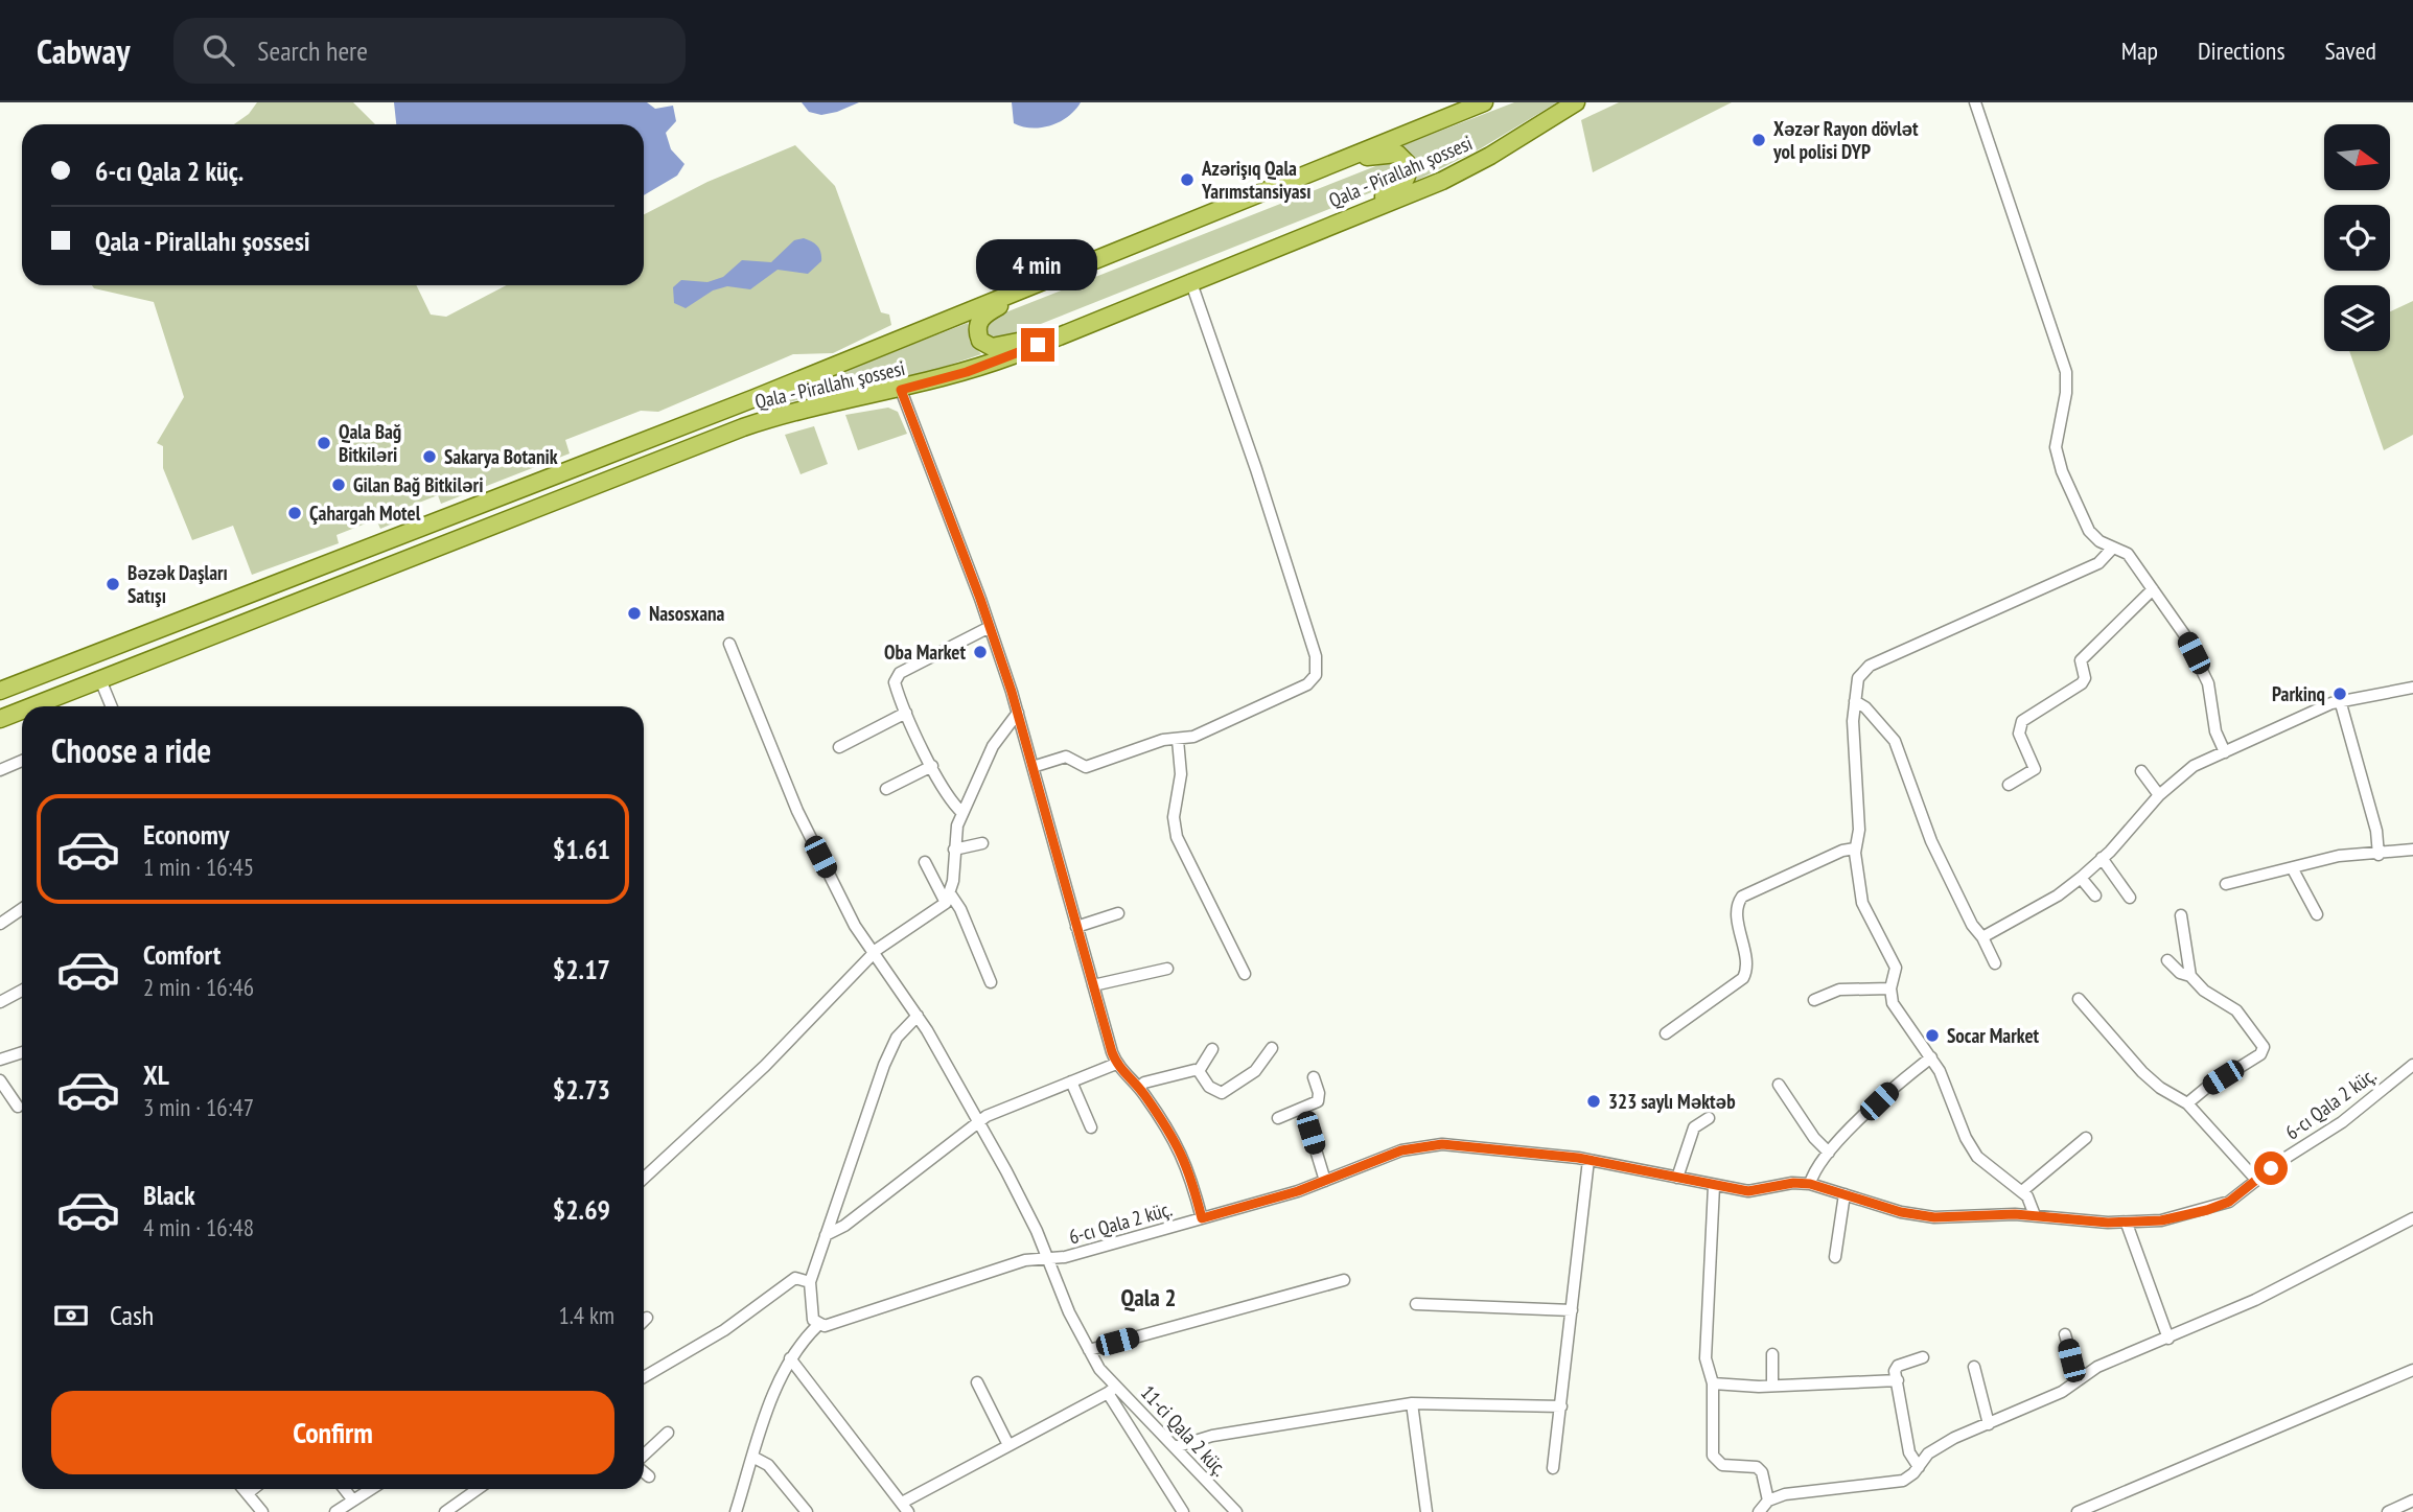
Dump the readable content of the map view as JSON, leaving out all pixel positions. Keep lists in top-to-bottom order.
{
  "streets": {
    "main road": ["Qala - Pirallahı şossesi"],
    "street": ["6-cı Qala 2 küç.", "11-ci Qala 2 küç."]
  },
  "crossings": [
    ["6-cı Qala 2 küç.", "11-ci Qala 2 küç."]
  ],
  "districts": ["Qala 2"],
  "places": [
    "Xəzər Rayon dövlət yol polisi DYP",
    "Azərişıq Qala Yarımstansiyası",
    "Qala Bağ Bitkiləri",
    "Sakarya Botanik",
    "Gilan Bağ Bitkiləri",
    "Çahargah Motel",
    "Bəzək Daşları Satışı",
    "Nasosxana",
    "Oba Market",
    "Parkinq",
    "Socar Market",
    "323 saylı Məktəb"
  ],
  "north": "right",
  "page": {
    "header": "Cabway",
    "search": "Search here",
    "nav": ["Map", "Directions", "Saved"],
    "banner": ["6-cı Qala 2 küç.", "Qala - Pirallahı şossesi"],
    "bubble": "4 min",
    "heading": "Choose a ride",
    "list": [
      {
        "name": "Economy",
        "note": "1 min · 16:45",
        "value": "$1.61"
      },
      {
        "name": "Comfort",
        "note": "2 min · 16:46",
        "value": "$2.17"
      },
      {
        "name": "XL",
        "note": "3 min · 16:47",
        "value": "$2.73"
      },
      {
        "name": "Black",
        "note": "4 min · 16:48",
        "value": "$2.69"
      }
    ],
    "pay": ["Cash", "1.4 km"],
    "buttons": "Confirm"
  }
}
